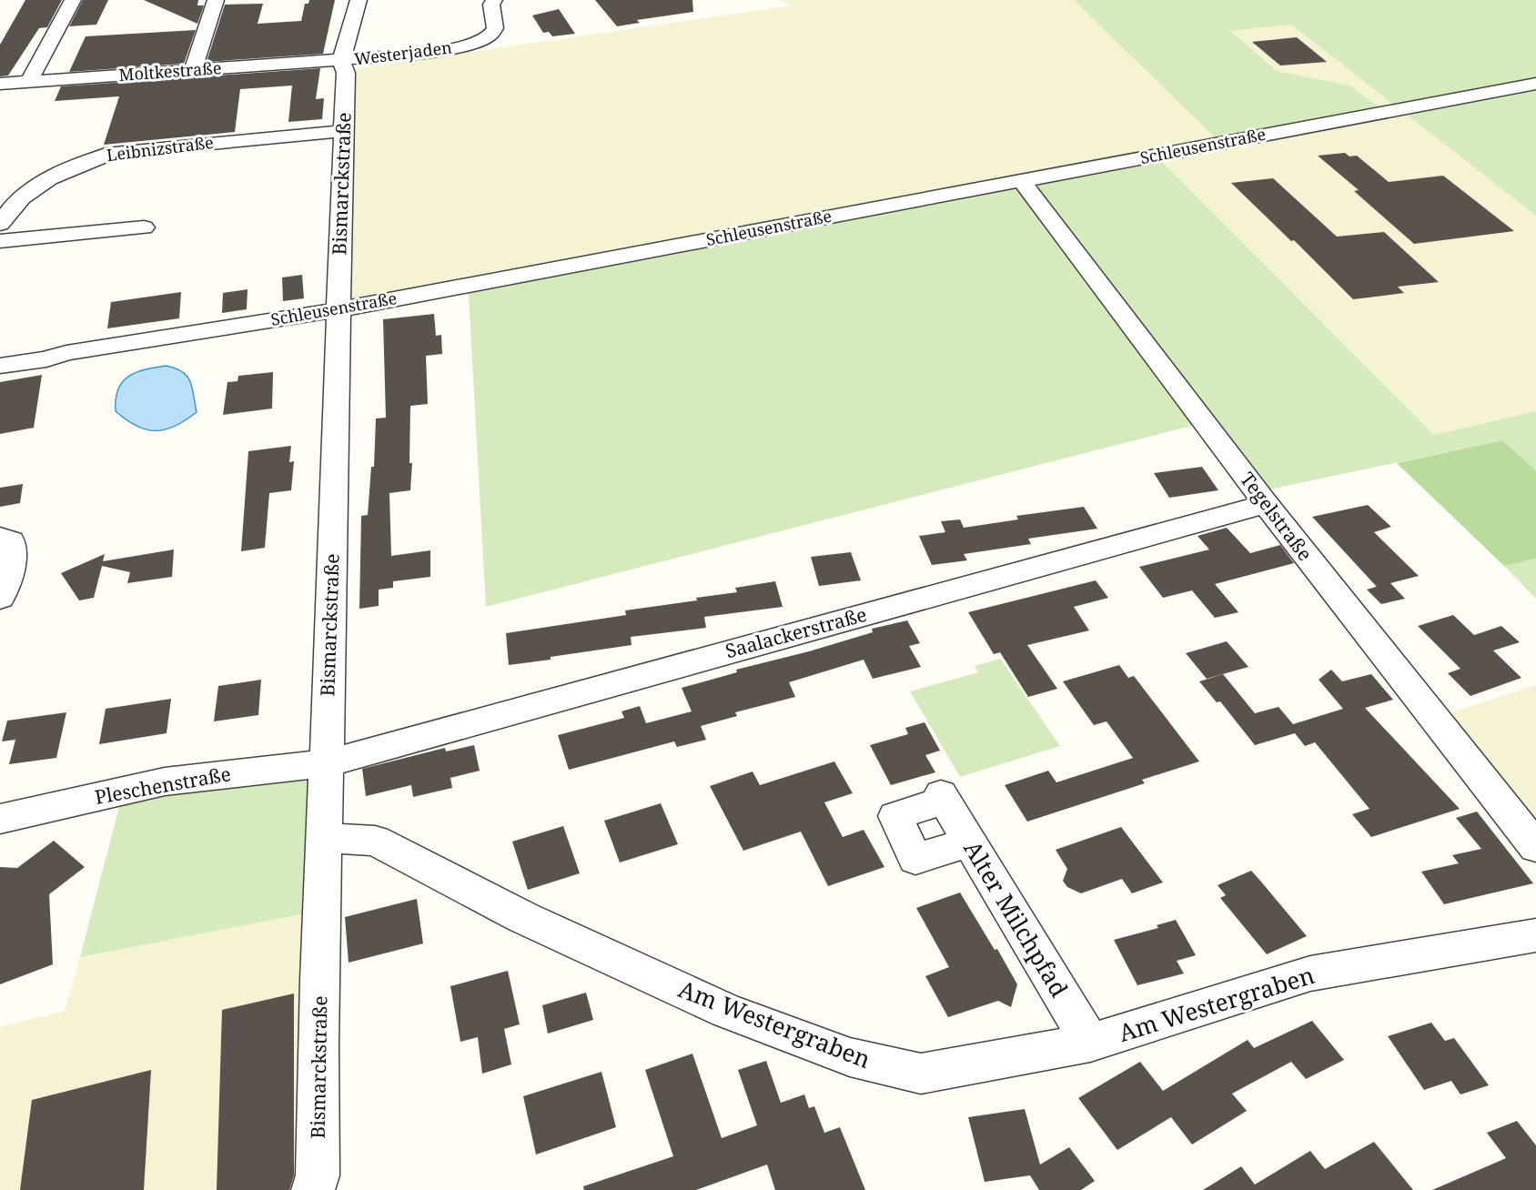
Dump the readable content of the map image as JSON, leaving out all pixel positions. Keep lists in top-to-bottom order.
{
  "streets": {
    "street": [
      "Westerjaden",
      "Moltkestraße",
      "Schleusenstraße",
      "Leibnizstraße",
      "Bismarckstraße",
      "Tegelstraße",
      "Saalackerstraße",
      "Pleschenstraße",
      "Alter Milchpfad",
      "Am Westergraben"
    ]
  },
  "crossings": [
    ["Westerjaden", "Moltkestraße"],
    ["Westerjaden", "Bismarckstraße"],
    ["Moltkestraße", "Bismarckstraße"],
    ["Schleusenstraße", "Bismarckstraße"],
    ["Schleusenstraße", "Tegelstraße"],
    ["Leibnizstraße", "Bismarckstraße"],
    ["Bismarckstraße", "Saalackerstraße"],
    ["Bismarckstraße", "Pleschenstraße"],
    ["Bismarckstraße", "Am Westergraben"],
    ["Tegelstraße", "Saalackerstraße"],
    ["Saalackerstraße", "Pleschenstraße"],
    ["Alter Milchpfad", "Am Westergraben"]
  ]
}
